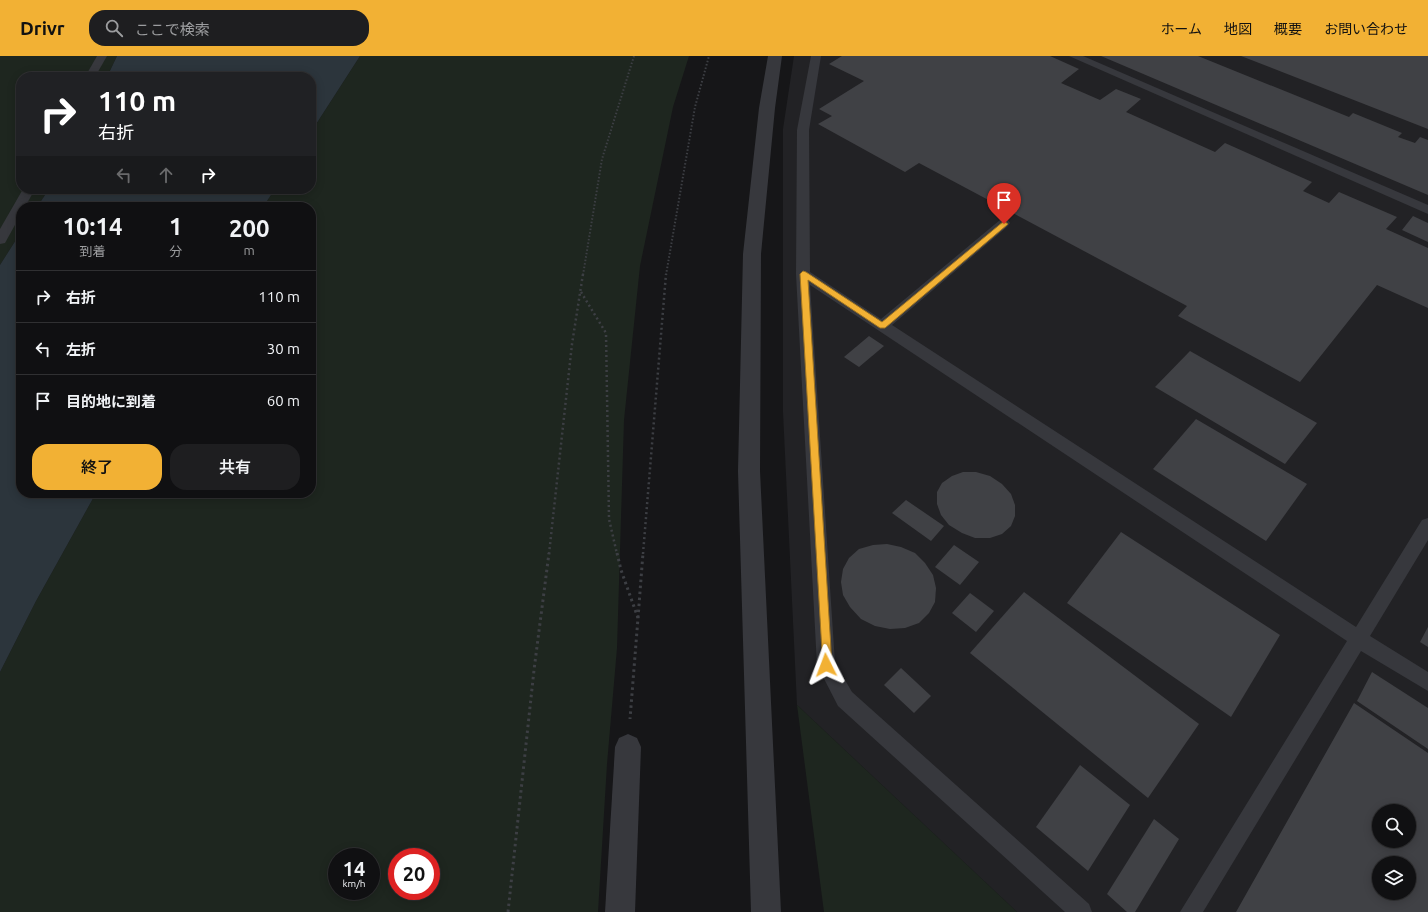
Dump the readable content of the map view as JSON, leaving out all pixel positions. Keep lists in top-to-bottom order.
{
  "page": {
    "header": "Drivr",
    "search": "ここで検索",
    "nav": [
      "ホーム",
      "地図",
      "概要",
      "お問い合わせ"
    ],
    "turn": ["110 m", "右折"],
    "eta": [
      "10:14",
      "到着",
      "1",
      "分",
      "200",
      "m"
    ],
    "list": [
      {
        "name": "右折",
        "value": "110 m"
      },
      {
        "name": "左折",
        "value": "30 m"
      },
      {
        "name": "目的地に到着",
        "value": "60 m"
      }
    ],
    "buttons": ["終了", "共有"],
    "speed": "14 km/h",
    "limit": "20"
  }
}
